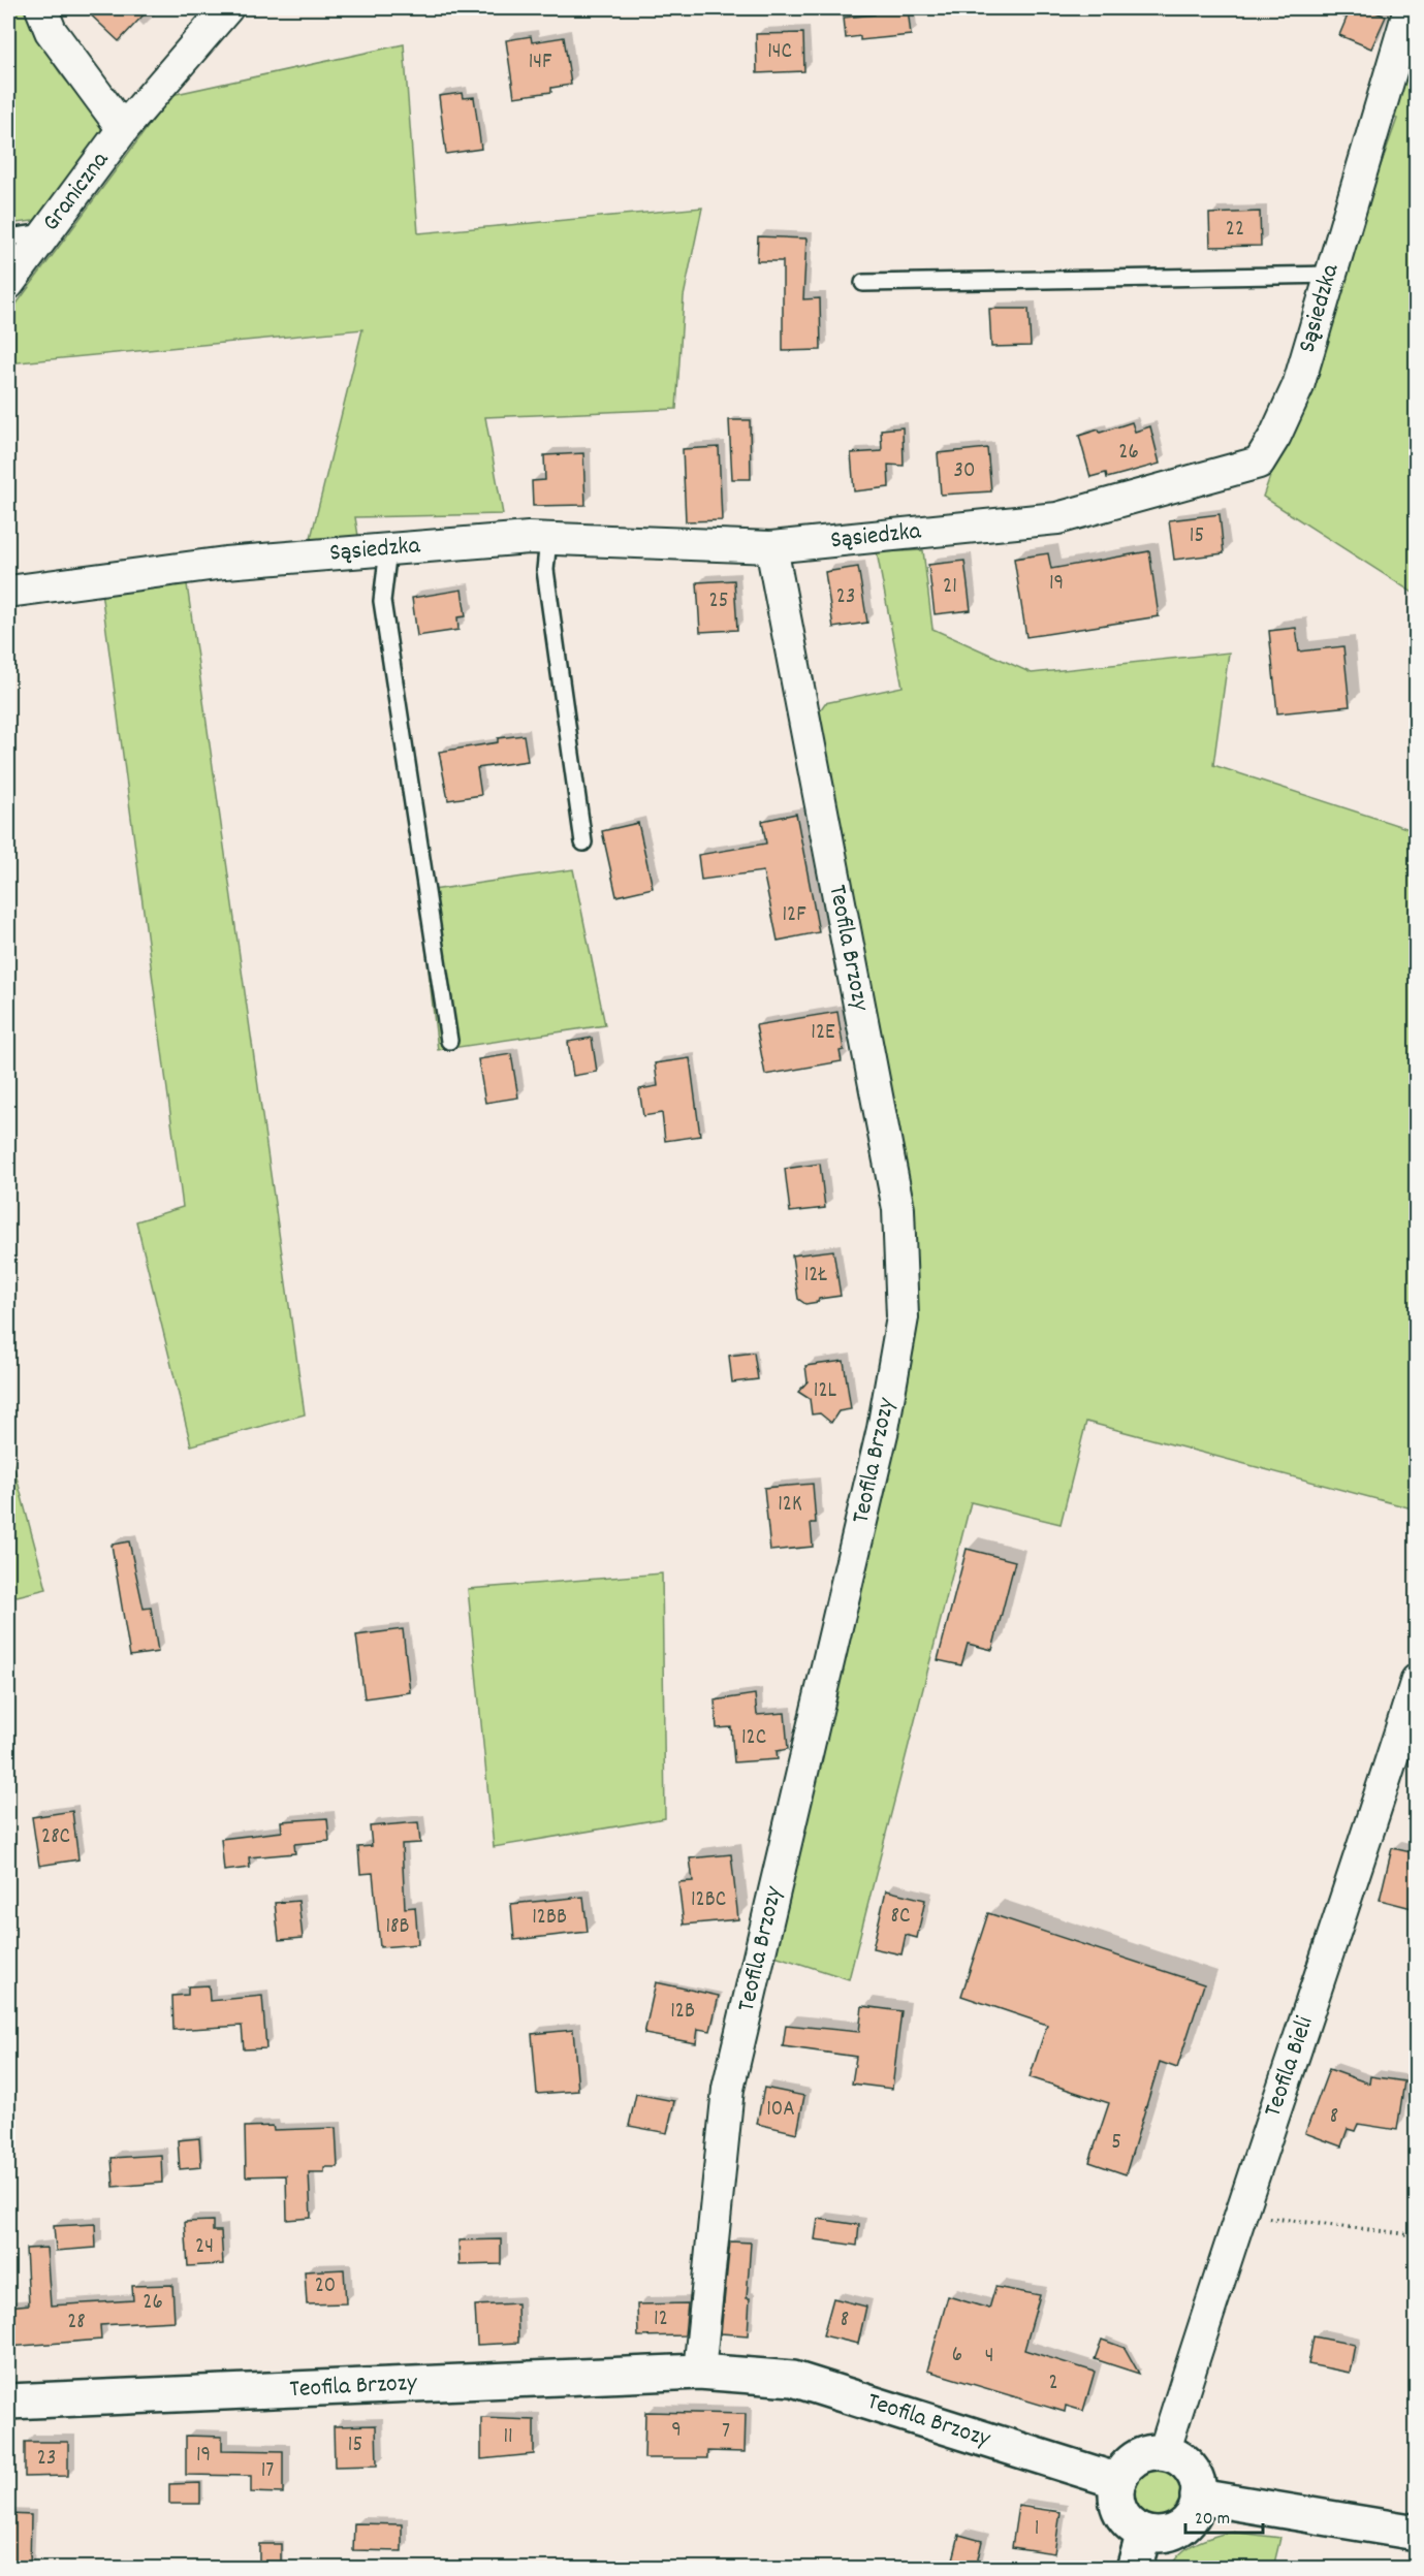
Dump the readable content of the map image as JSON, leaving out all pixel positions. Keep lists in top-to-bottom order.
{
  "streets": {
    "street": [
      "Graniczna",
      "Sąsiedzka",
      "Teofila Brzozy",
      "Teofila Bieli"
    ]
  },
  "crossings": [
    ["Sąsiedzka", "Teofila Brzozy"],
    ["Teofila Brzozy", "Teofila Bieli"]
  ],
  "house_numbers": [
    "14C",
    "14F",
    "22",
    "26",
    "30",
    "15",
    "19",
    "21",
    "23",
    "25",
    "12F",
    "12E",
    "12Ł",
    "12L",
    "12K",
    "12C",
    "28C",
    "12BC",
    "8C",
    "12BB",
    "18B",
    "12B",
    "10A",
    "8",
    "5",
    "24",
    "20",
    "26",
    "12",
    "8",
    "28",
    "6",
    "4",
    "2",
    "9",
    "7",
    "11",
    "15",
    "19",
    "23",
    "17",
    "1"
  ],
  "scale_bar": "20 m"
}
